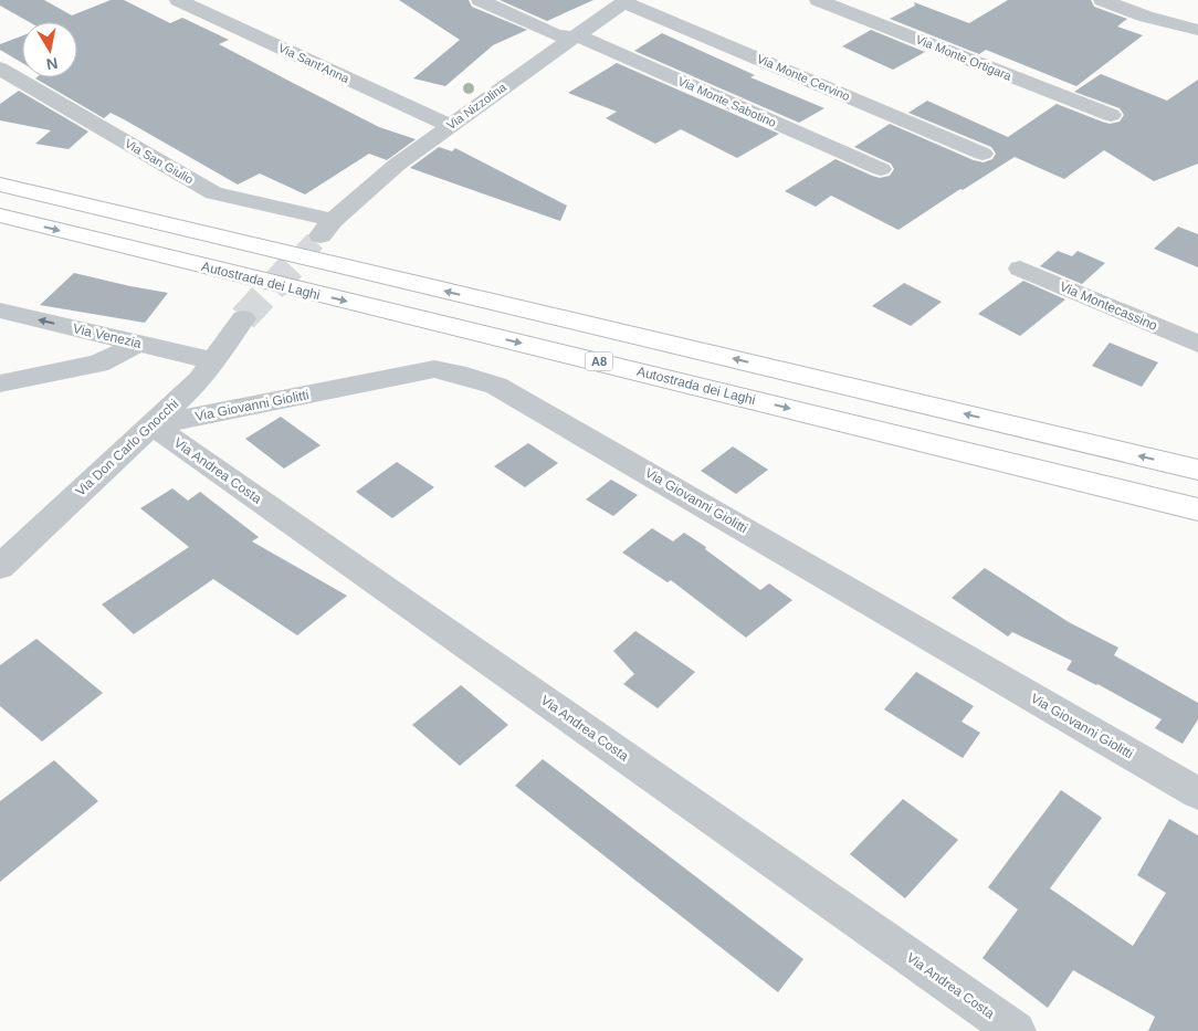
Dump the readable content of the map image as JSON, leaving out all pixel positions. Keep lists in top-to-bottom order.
{
  "streets": {
    "highway": ["Autostrada dei Laghi", "A8"],
    "street": [
      "Via Monte Ortigara",
      "Via Sant'Anna",
      "Via Monte Cervino",
      "Via Monte Sabotino",
      "Via Nizzolina",
      "Via San Giulio",
      "Via Montecassino",
      "Via Venezia",
      "Via Giovanni Giolitti",
      "Via Don Carlo Gnocchi",
      "Via Andrea Costa"
    ]
  },
  "crossings": [
    ["Via Sant'Anna", "Via Nizzolina"],
    ["Via Monte Cervino", "Via Nizzolina"],
    ["Via Monte Sabotino", "Via Nizzolina"],
    ["Via Nizzolina", "Via San Giulio"],
    ["Via Venezia", "Via Don Carlo Gnocchi"],
    ["Via Giovanni Giolitti", "Via Don Carlo Gnocchi"],
    ["Via Giovanni Giolitti", "Via Andrea Costa"],
    ["Via Don Carlo Gnocchi", "Via Andrea Costa"]
  ],
  "one_way": ["Via Venezia"],
  "north": "bottom"
}
